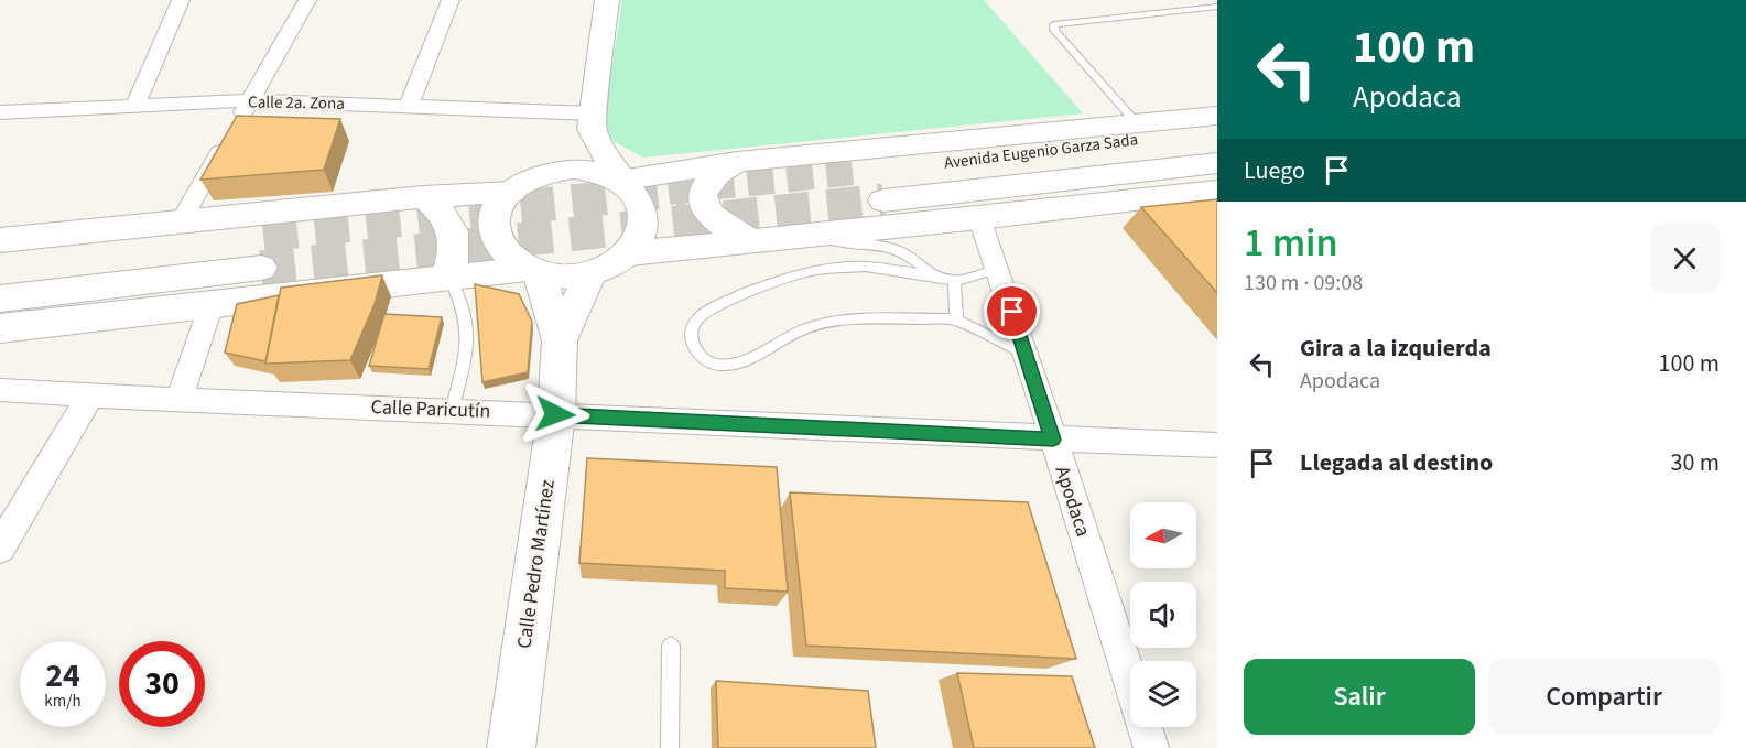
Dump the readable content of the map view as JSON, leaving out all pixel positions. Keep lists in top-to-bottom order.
{
  "streets": {
    "main road": ["Avenida Eugenio Garza Sada", "Calle Pedro Martínez"],
    "street": ["Calle 2a. Zona", "Calle Paricutín", "Apodaca"]
  },
  "crossings": [
    ["Calle Paricutín", "Apodaca"],
    ["Calle Paricutín", "Calle Pedro Martínez"]
  ],
  "north": "left",
  "page": {
    "turn": ["100 m", "Apodaca"],
    "then": "Luego",
    "heading": ["1 min", "130 m · 09:08"],
    "list": [
      {
        "name": "Gira a la izquierda",
        "note": "Apodaca",
        "value": "100 m"
      },
      {
        "name": "Llegada al destino",
        "value": "30 m"
      }
    ],
    "speed": "24 km/h",
    "limit": "30",
    "buttons": ["Salir", "Compartir"]
  }
}
